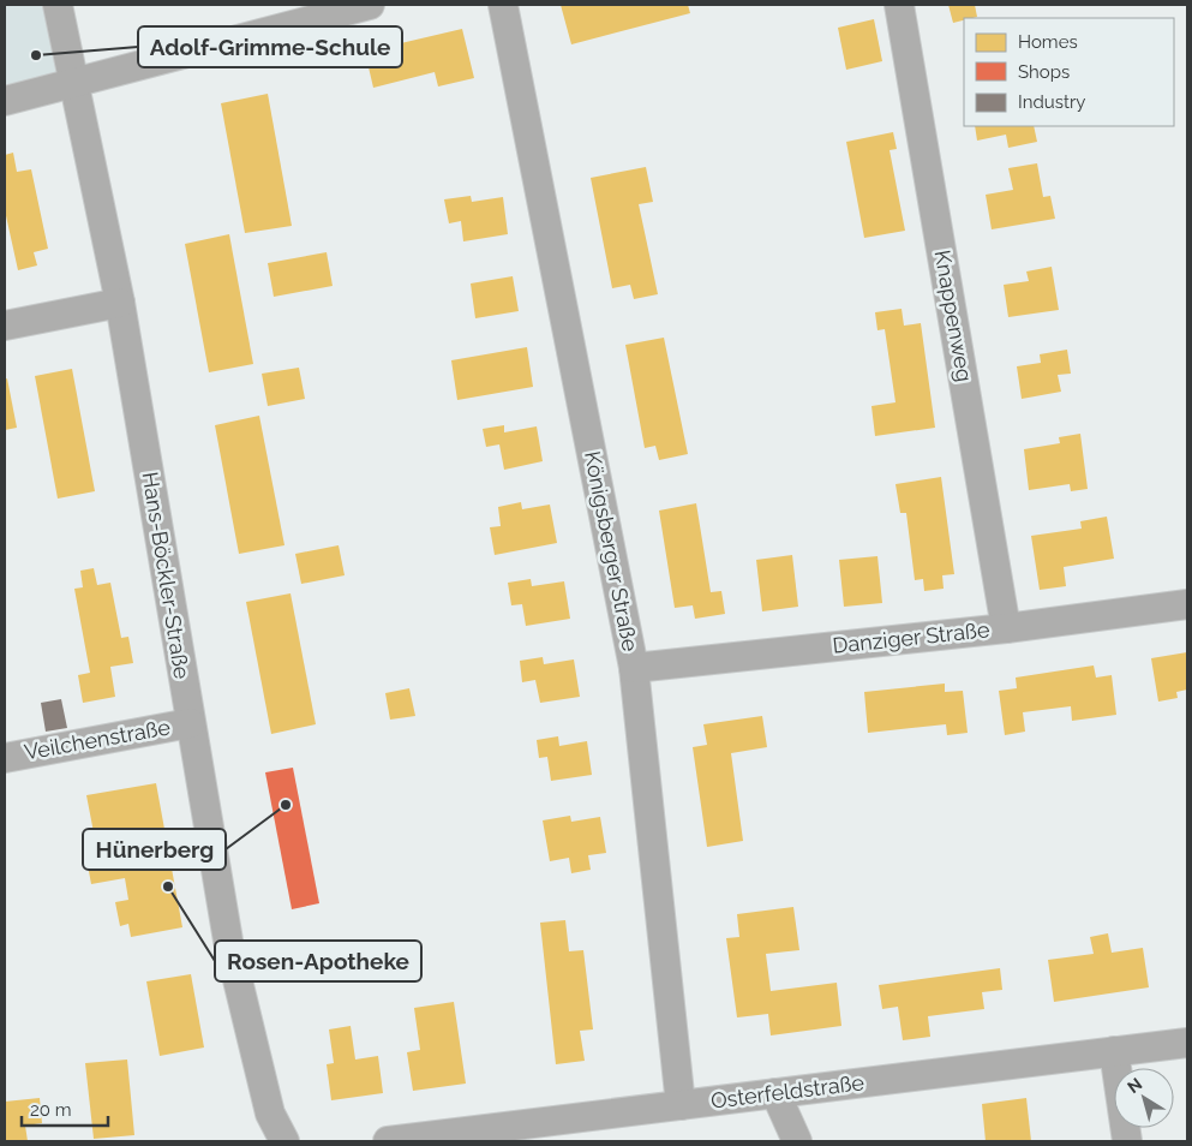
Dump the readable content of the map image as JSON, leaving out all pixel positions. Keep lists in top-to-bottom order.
{
  "streets": {
    "street": [
      "Knappenweg",
      "Königsberger Straße",
      "Hans-Böckler-Straße",
      "Danziger Straße",
      "Veilchenstraße",
      "Osterfeldstraße"
    ]
  },
  "crossings": [
    ["Knappenweg", "Danziger Straße"],
    ["Königsberger Straße", "Danziger Straße"],
    ["Königsberger Straße", "Osterfeldstraße"],
    ["Hans-Böckler-Straße", "Veilchenstraße"]
  ],
  "places": ["Adolf-Grimme-Schule", "Hünerberg", "Rosen-Apotheke"],
  "legend": ["Homes", "Shops", "Industry"],
  "scale_bar": "20 m",
  "north": "top left"
}
